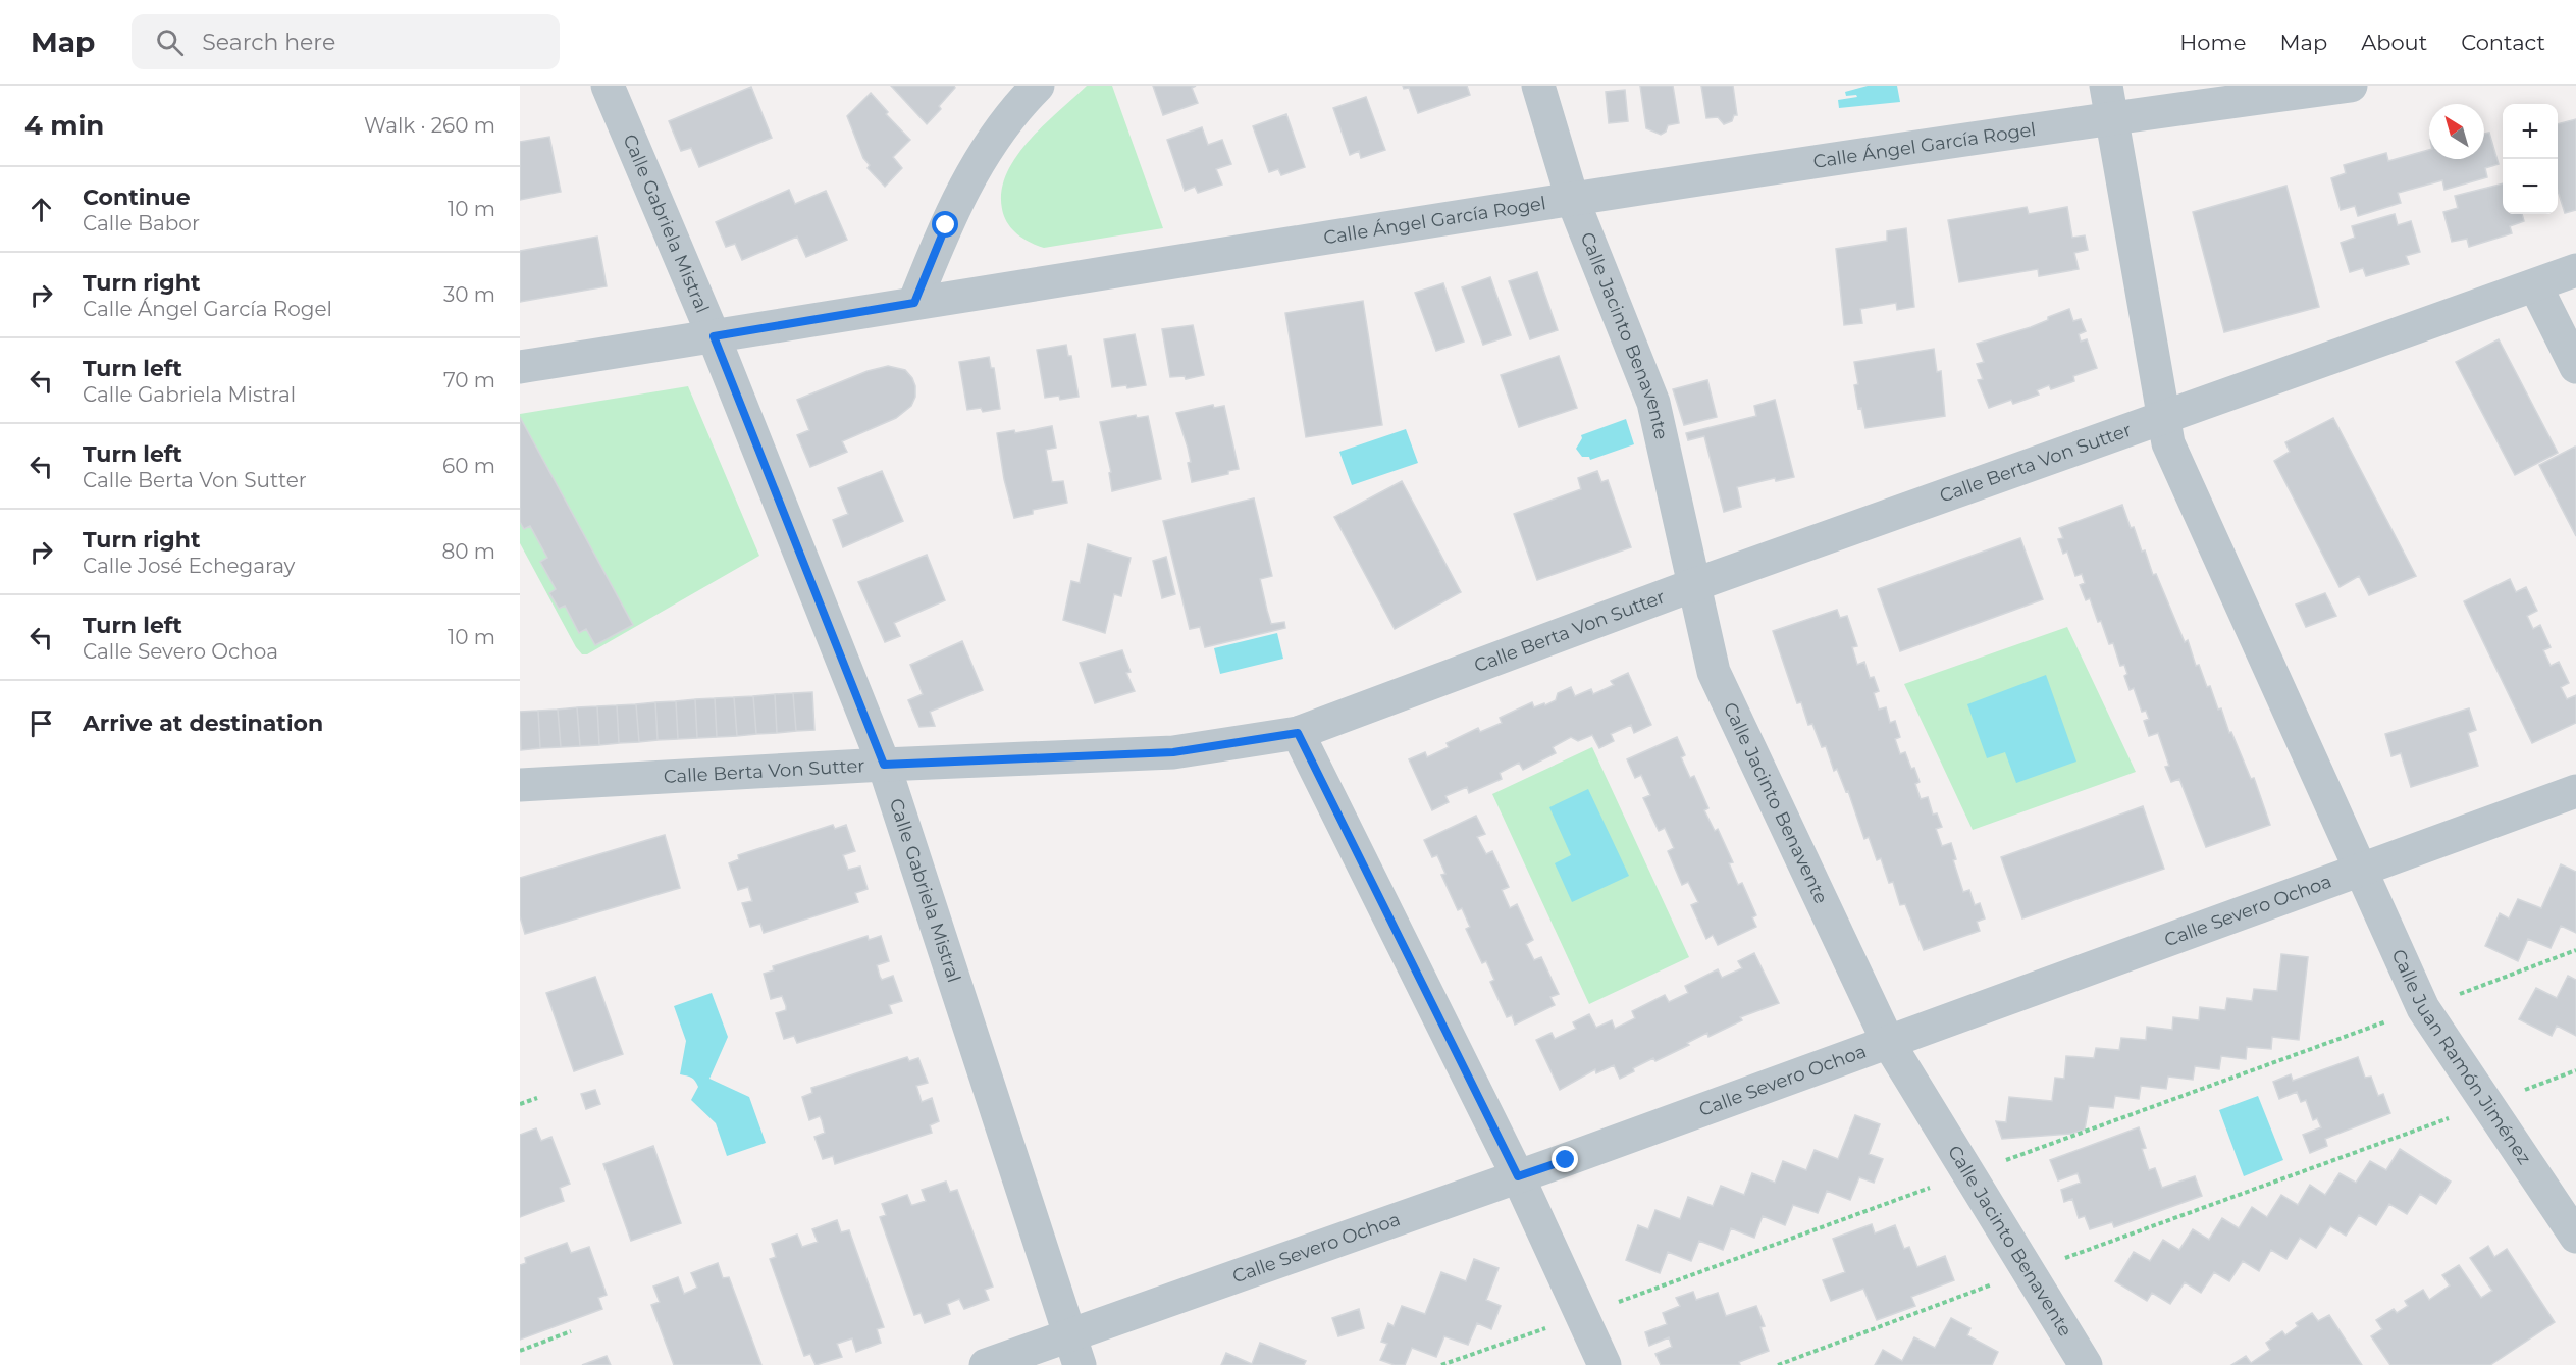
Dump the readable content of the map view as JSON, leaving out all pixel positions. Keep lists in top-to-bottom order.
{
  "streets": {
    "street": [
      "Calle Ángel García Rogel",
      "Calle Gabriela Mistral",
      "Calle Jacinto Benavente",
      "Calle Berta Von Sutter",
      "Calle Severo Ochoa",
      "Calle Juan Ramón Jiménez"
    ]
  },
  "crossings": [
    ["Calle Ángel García Rogel", "Calle Gabriela Mistral"],
    ["Calle Ángel García Rogel", "Calle Jacinto Benavente"],
    ["Calle Ángel García Rogel", "Calle Juan Ramón Jiménez"],
    ["Calle Gabriela Mistral", "Calle Berta Von Sutter"],
    ["Calle Gabriela Mistral", "Calle Severo Ochoa"],
    ["Calle Jacinto Benavente", "Calle Berta Von Sutter"],
    ["Calle Jacinto Benavente", "Calle Severo Ochoa"],
    ["Calle Berta Von Sutter", "Calle Juan Ramón Jiménez"],
    ["Calle Severo Ochoa", "Calle Juan Ramón Jiménez"]
  ],
  "north": "top left",
  "page": {
    "header": "Map",
    "search": "Search here",
    "nav": [
      "Home",
      "Map",
      "About",
      "Contact"
    ],
    "heading": ["4 min", "Walk · 260 m"],
    "map_buttons": ["+", "−"],
    "list": [
      ["Continue", "Calle Babor", "10 m"],
      ["Turn right", "Calle Ángel García Rogel", "30 m"],
      ["Turn left", "Calle Gabriela Mistral", "70 m"],
      ["Turn left", "Calle Berta Von Sutter", "60 m"],
      ["Turn right", "Calle José Echegaray", "80 m"],
      ["Turn left", "Calle Severo Ochoa", "10 m"],
      "Arrive at destination"
    ]
  }
}
